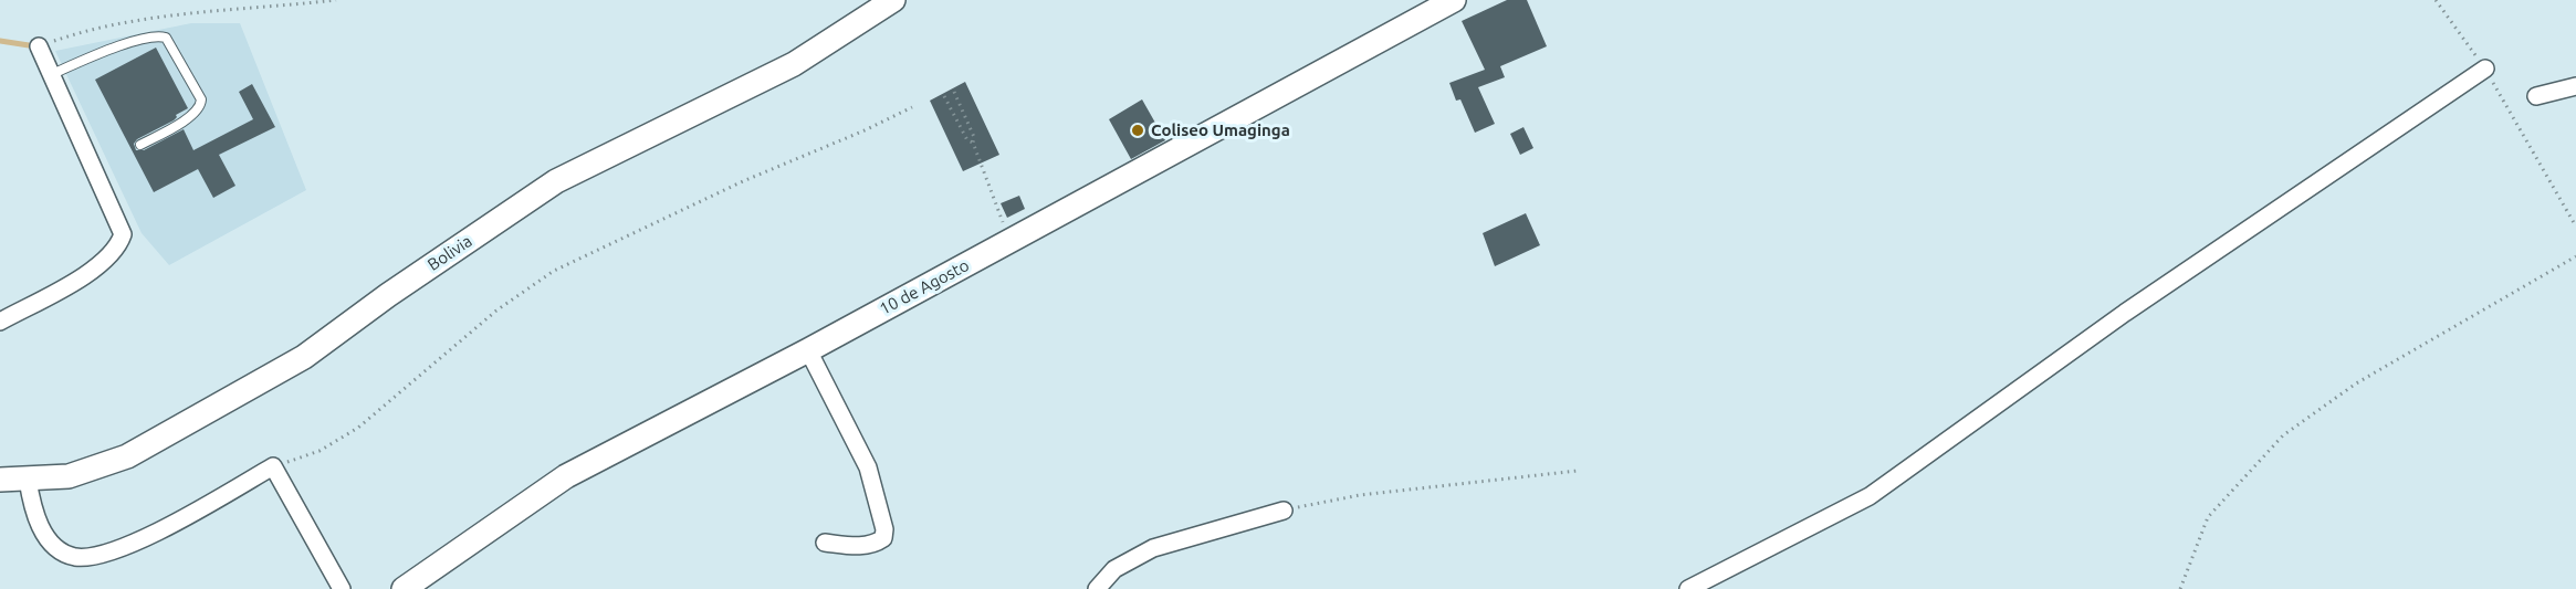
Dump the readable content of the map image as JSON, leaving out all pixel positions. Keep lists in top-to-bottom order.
{
  "streets": {
    "street": ["Bolivia", "10 de Agosto"]
  },
  "places": ["Coliseo Umaginga"]
}
